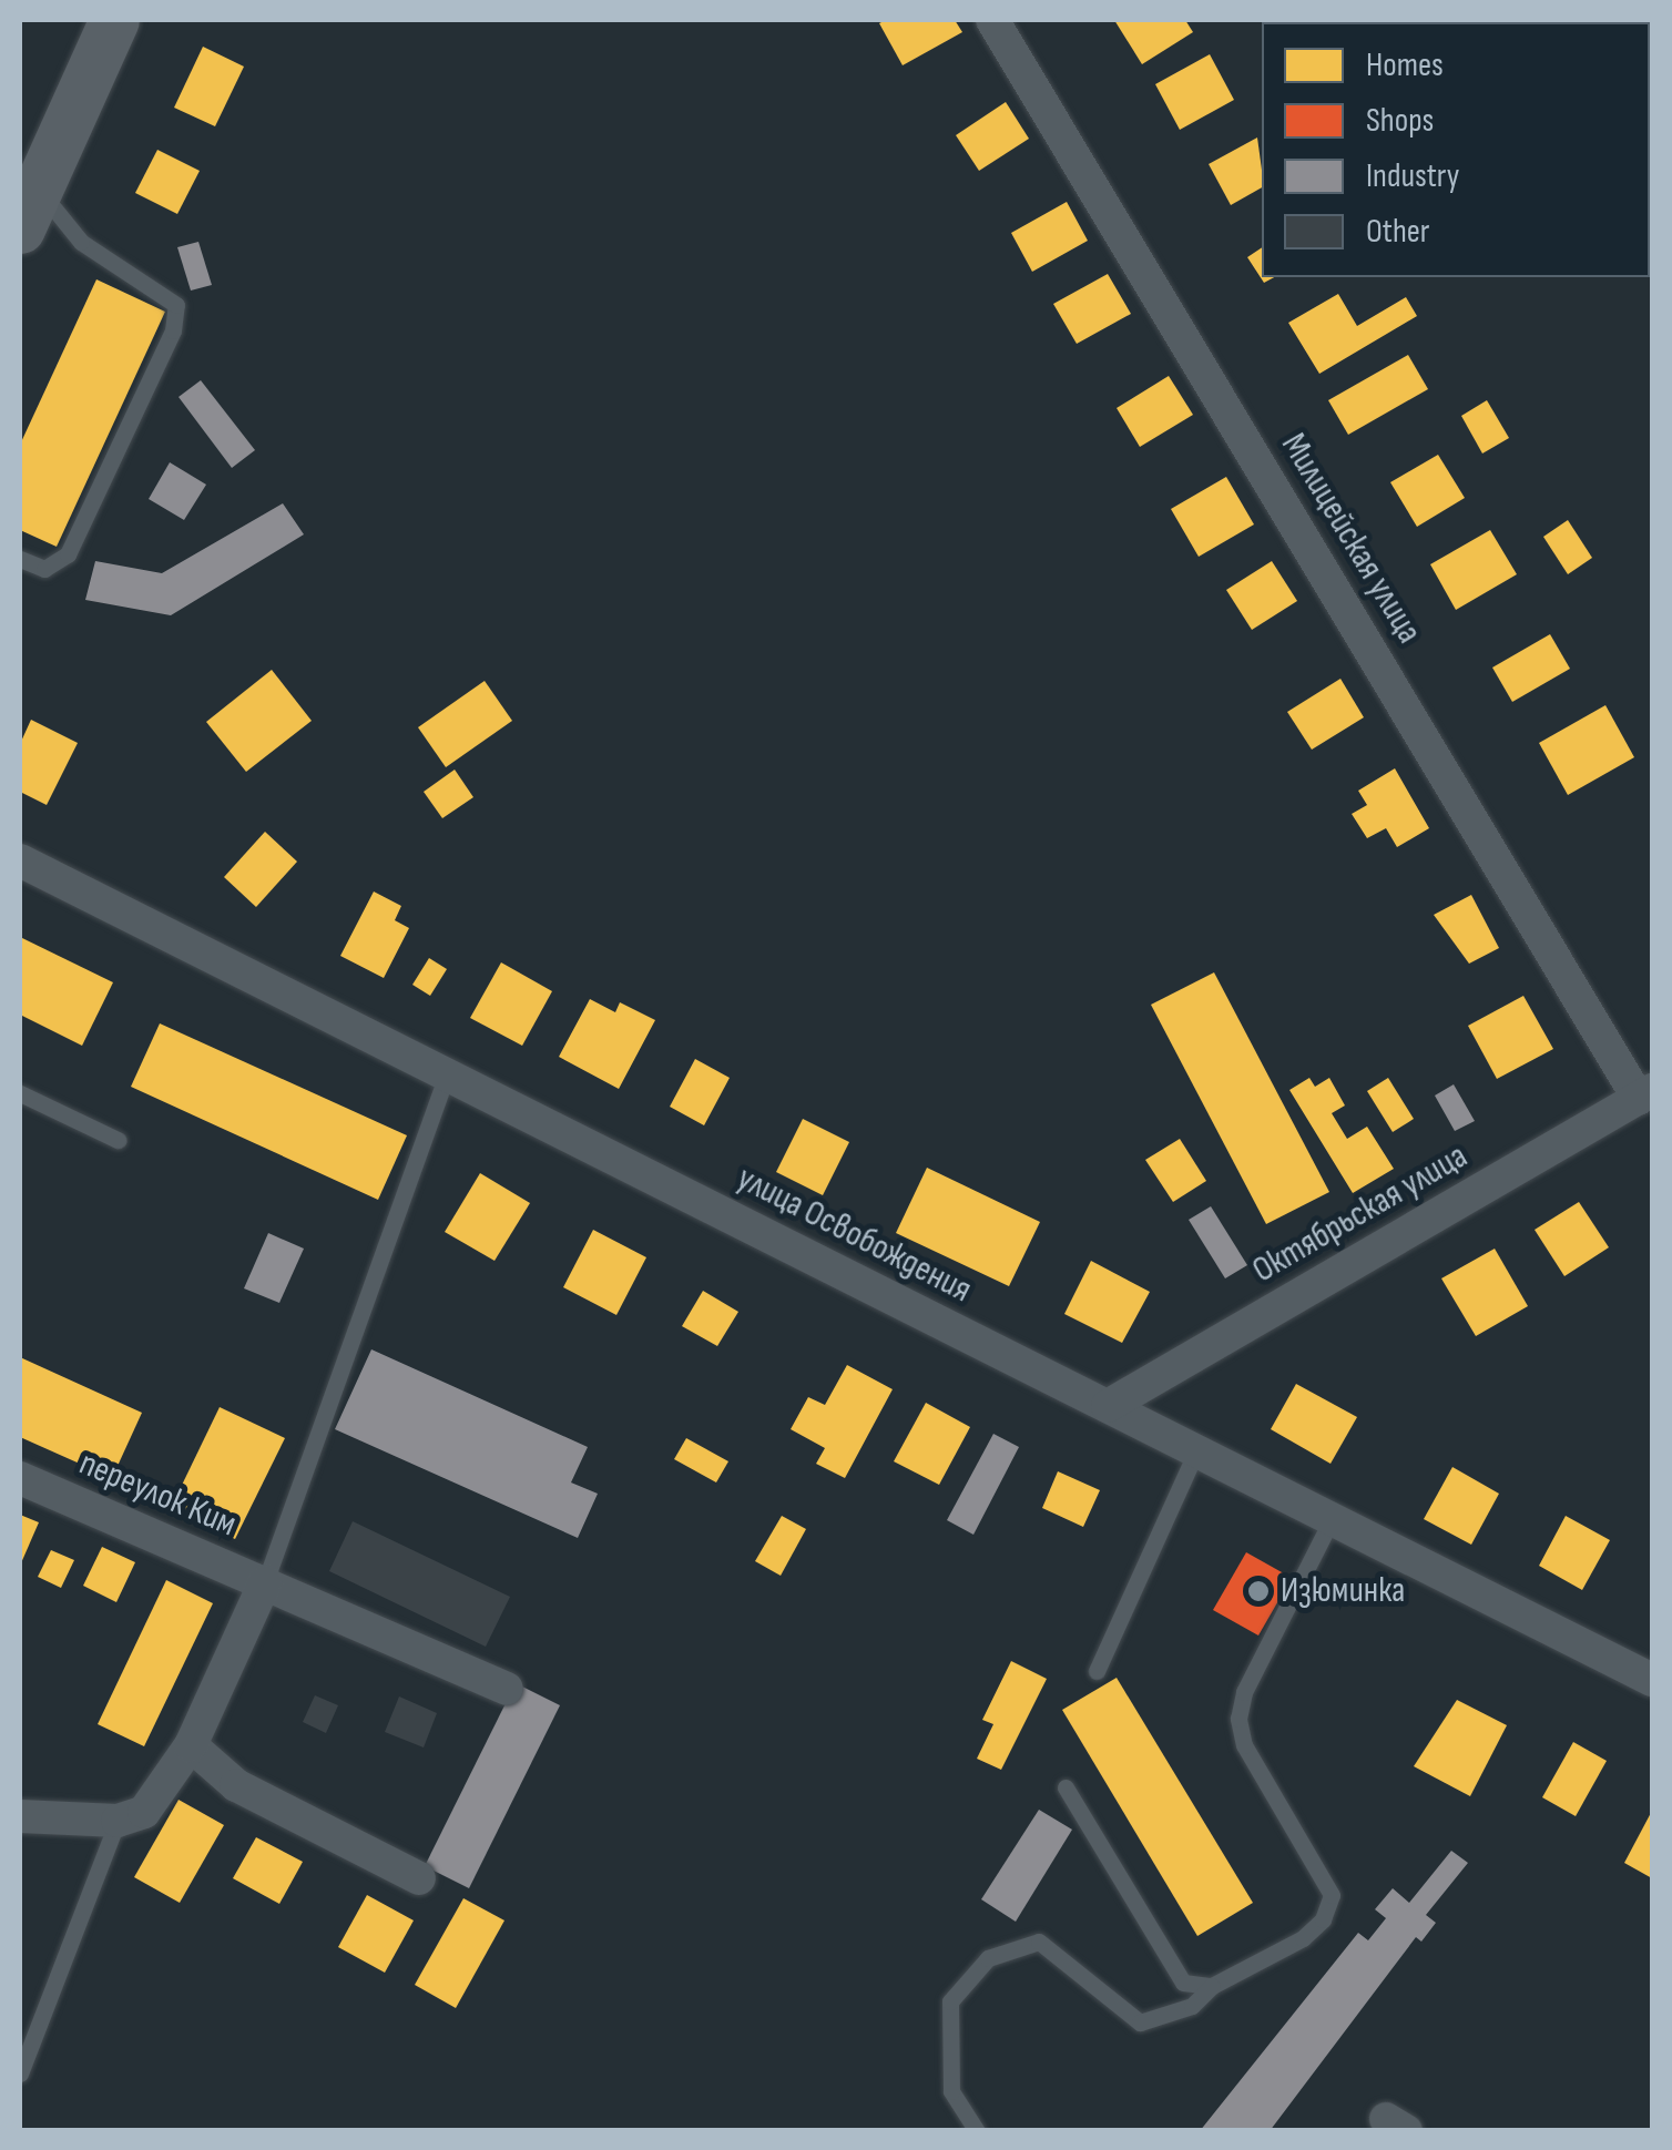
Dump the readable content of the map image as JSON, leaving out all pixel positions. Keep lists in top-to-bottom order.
{
  "streets": {
    "street": [
      "Милицейская улица",
      "Октябрьская улица",
      "улица Освобождения",
      "переулок Ким"
    ]
  },
  "crossings": [
    ["Милицейская улица", "Октябрьская улица"],
    ["Октябрьская улица", "улица Освобождения"]
  ],
  "places": ["Изюминка"],
  "legend": [
    "Homes",
    "Shops",
    "Industry",
    "Other"
  ]
}
